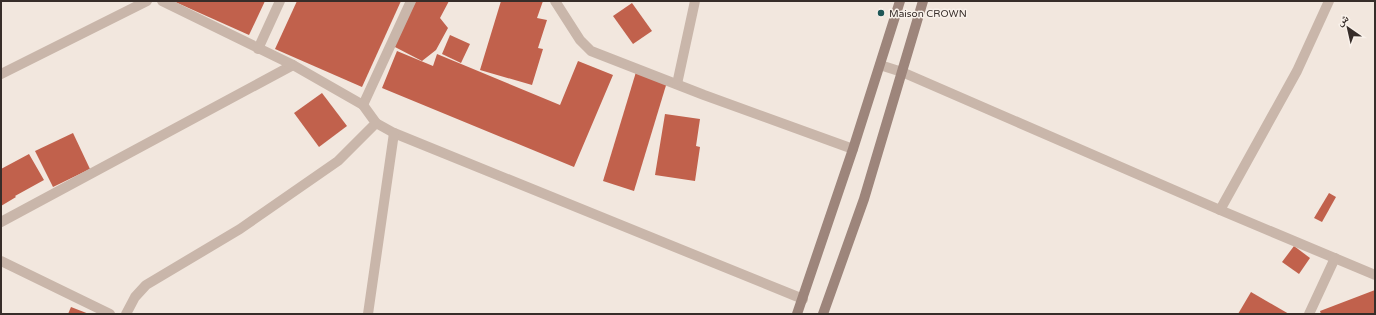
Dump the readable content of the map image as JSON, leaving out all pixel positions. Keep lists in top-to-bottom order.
{
  "places": ["Maison CROWN"],
  "north": "top left"
}
